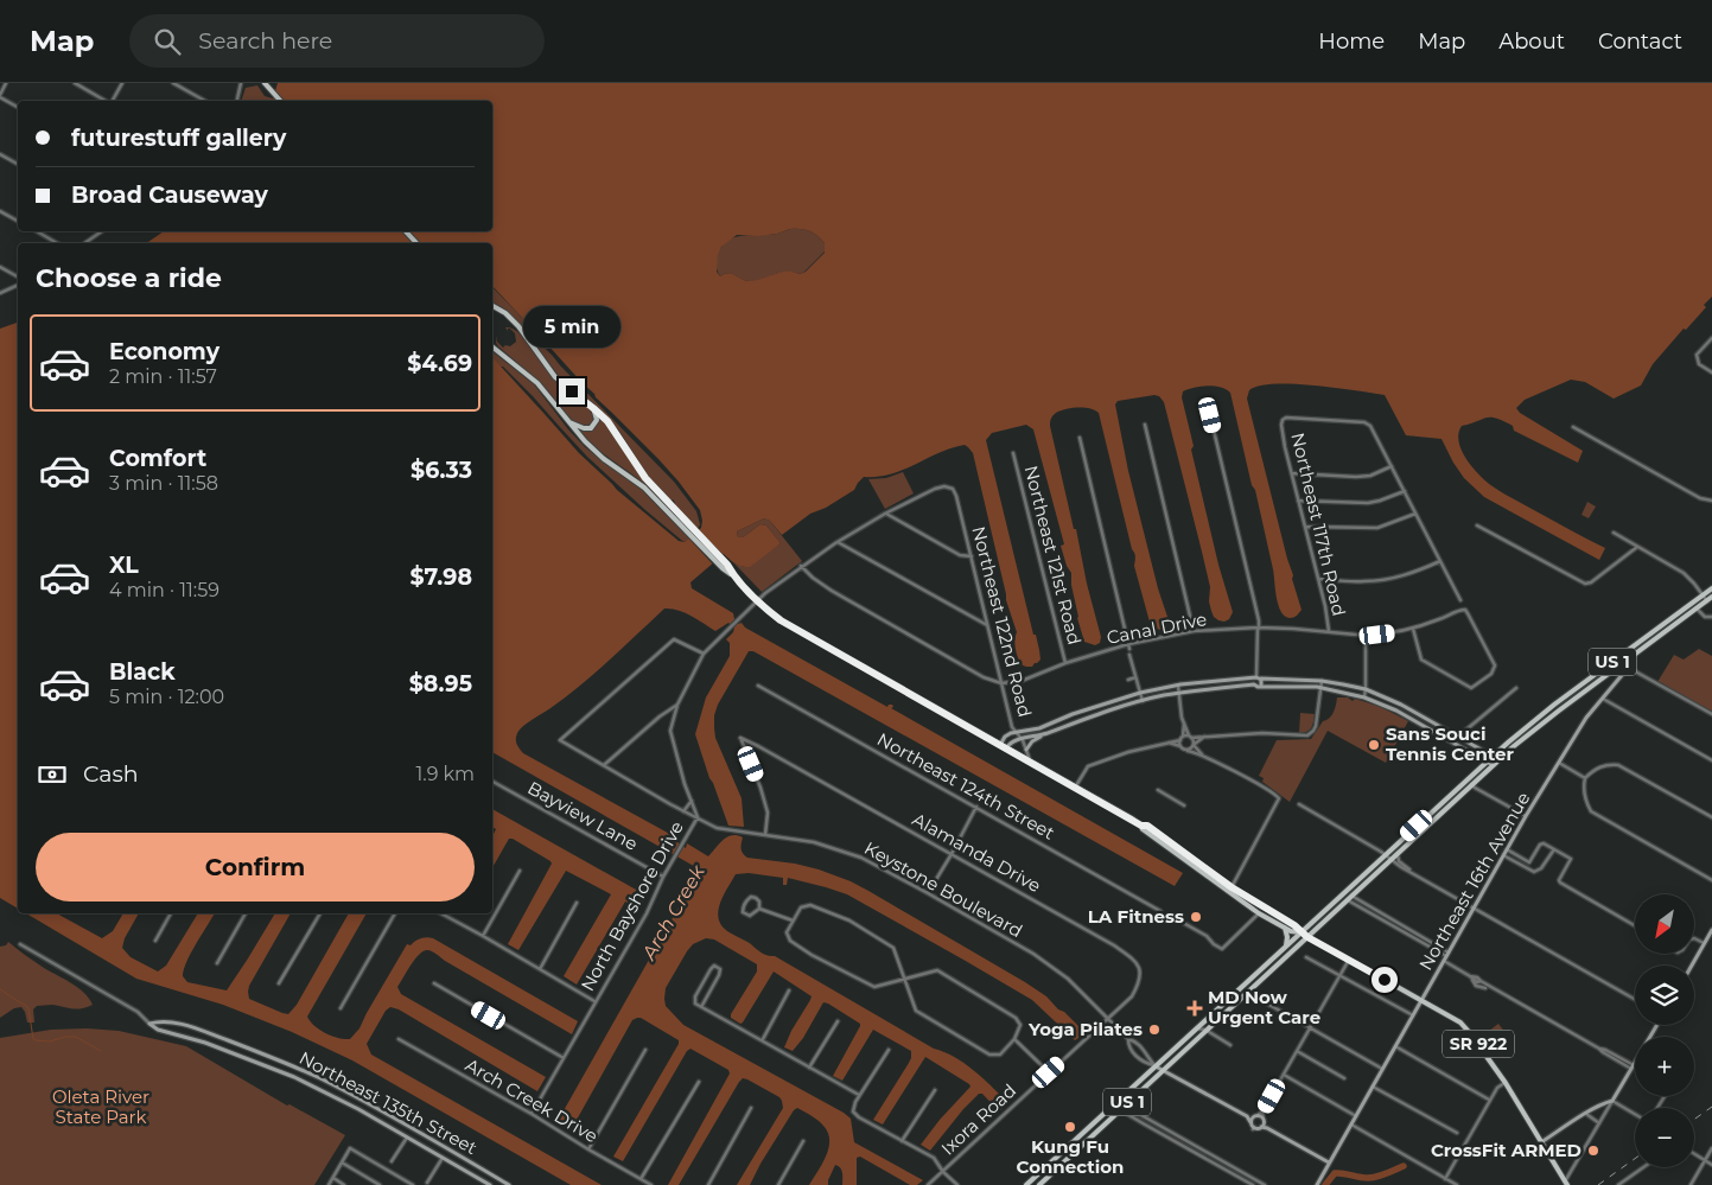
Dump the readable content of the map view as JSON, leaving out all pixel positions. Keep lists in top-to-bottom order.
{
  "streets": {
    "main road": ["US 1", "SR 922"],
    "street": [
      "Northeast 117th Road",
      "Northeast 121st Road",
      "Northeast 122nd Road",
      "Canal Drive",
      "Northeast 124th Street",
      "Bayview Lane",
      "Alamanda Drive",
      "Northeast 16th Avenue",
      "Keystone Boulevard",
      "North Bayshore Drive",
      "Arch Creek Drive",
      "Northeast 135th Street",
      "Ixora Road"
    ]
  },
  "crossings": [
    ["Northeast 117th Road", "Canal Drive"],
    ["Northeast 121st Road", "Canal Drive"],
    ["Northeast 122nd Road", "Canal Drive"],
    ["Northeast 122nd Road", "North Bayshore Drive"],
    ["Northeast 122nd Road", "SR 922"],
    ["US 1", "Northeast 16th Avenue"],
    ["US 1", "Keystone Boulevard"],
    ["US 1", "SR 922"],
    ["Bayview Lane", "North Bayshore Drive"],
    ["Alamanda Drive", "Keystone Boulevard"],
    ["Alamanda Drive", "Ixora Road"],
    ["Northeast 16th Avenue", "SR 922"],
    ["Keystone Boulevard", "North Bayshore Drive"],
    ["Keystone Boulevard", "Ixora Road"],
    ["North Bayshore Drive", "SR 922"],
    ["North Bayshore Drive", "Arch Creek Drive"]
  ],
  "water": ["Arch Creek"],
  "parks": ["Oleta River State Park"],
  "places": {
    "other": [
      "Sans Souci Tennis Center",
      "LA Fitness",
      "Yoga Pilates",
      "Kung Fu Connection",
      "CrossFit ARMED"
    ],
    "health": ["MD Now Urgent Care"]
  },
  "north": "bottom left",
  "page": {
    "header": "Map",
    "search": "Search here",
    "nav": [
      "Home",
      "Map",
      "About",
      "Contact"
    ],
    "banner": ["futurestuff gallery", "Broad Causeway"],
    "heading": "Choose a ride",
    "bubble": "5 min",
    "list": [
      {
        "name": "Economy",
        "note": "2 min · 11:57",
        "value": "$4.69"
      },
      {
        "name": "Comfort",
        "note": "3 min · 11:58",
        "value": "$6.33"
      },
      {
        "name": "XL",
        "note": "4 min · 11:59",
        "value": "$7.98"
      },
      {
        "name": "Black",
        "note": "5 min · 12:00",
        "value": "$8.95"
      }
    ],
    "pay": ["Cash", "1.9 km"],
    "buttons": "Confirm",
    "map_buttons": ["+", "−"]
  }
}
